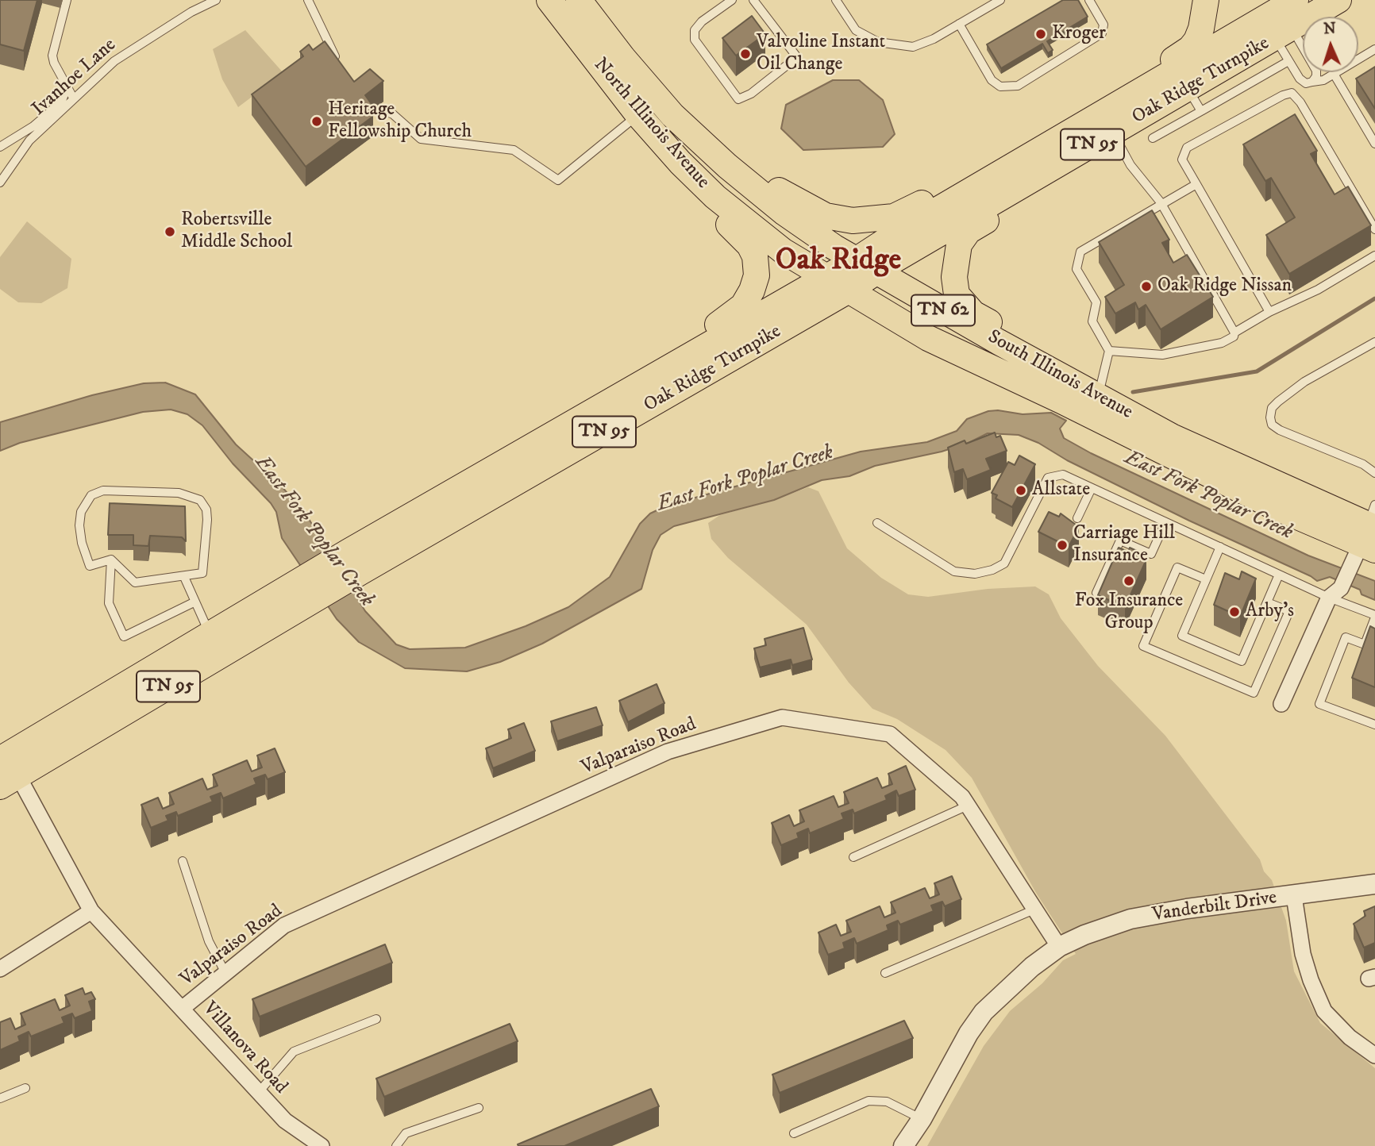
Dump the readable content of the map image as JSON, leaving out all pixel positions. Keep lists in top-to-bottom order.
{
  "streets": {
    "highway": [
      "Oak Ridge Turnpike",
      "North Illinois Avenue",
      "TN 95",
      "TN 62",
      "South Illinois Avenue"
    ],
    "street": ["Valparaiso Road", "Vanderbilt Drive", "Villanova Road"],
    "lane": ["Ivanhoe Lane"]
  },
  "crossings": [
    ["Oak Ridge Turnpike", "North Illinois Avenue"],
    ["Oak Ridge Turnpike", "South Illinois Avenue"],
    ["Oak Ridge Turnpike", "Villanova Road"],
    ["North Illinois Avenue", "South Illinois Avenue"],
    ["Valparaiso Road", "Vanderbilt Drive"],
    ["Valparaiso Road", "Villanova Road"]
  ],
  "districts": ["Oak Ridge"],
  "water": ["East Fork Poplar Creek"],
  "places": [
    "Kroger",
    "Valvoline Instant Oil Change",
    "Heritage Fellowship Church",
    "Robertsville Middle School",
    "Oak Ridge Nissan",
    "Allstate",
    "Carriage Hill Insurance",
    "Fox Insurance Group",
    "Arby's"
  ],
  "north": "top"
}
